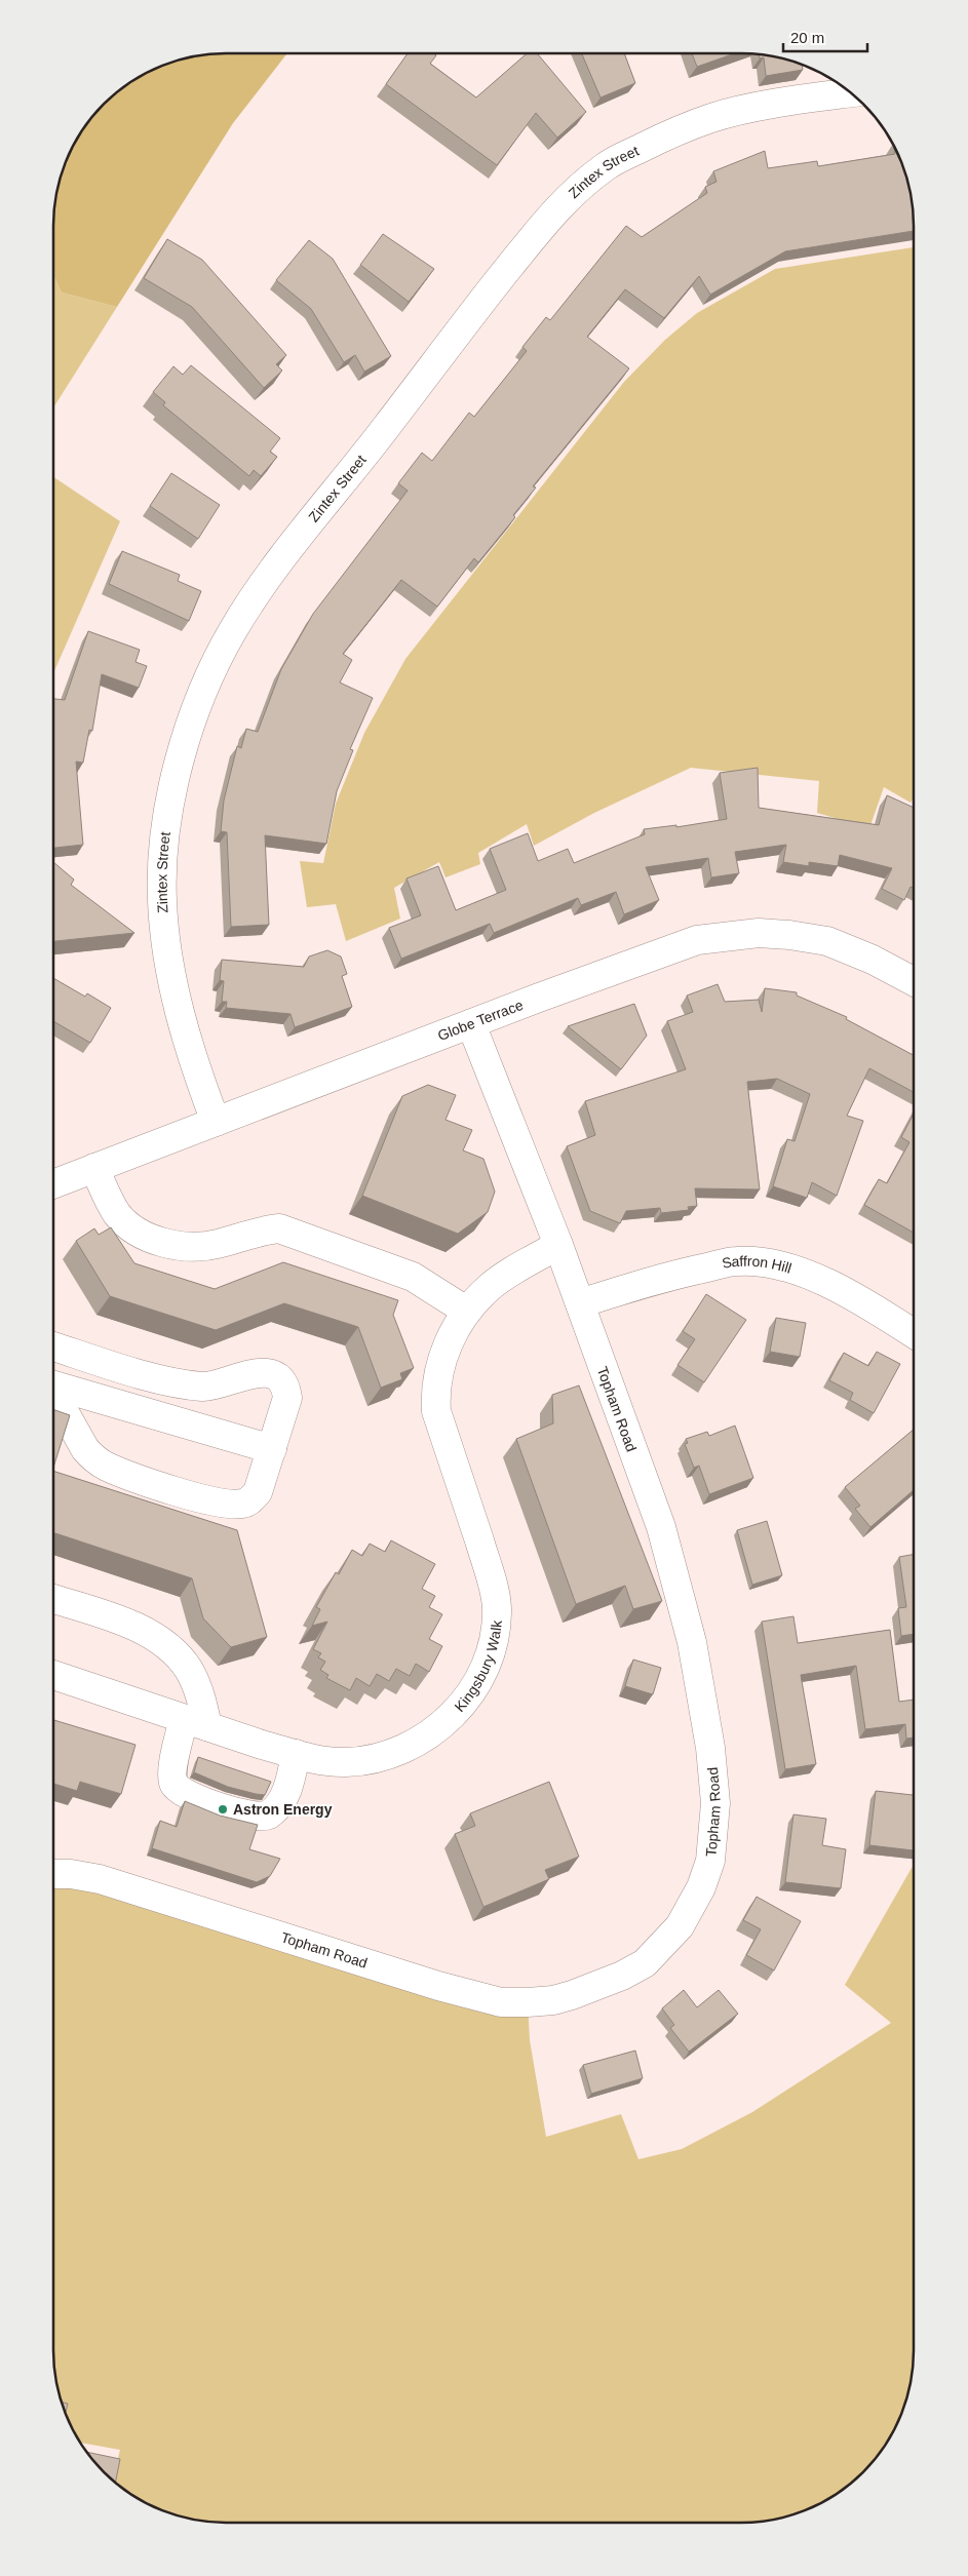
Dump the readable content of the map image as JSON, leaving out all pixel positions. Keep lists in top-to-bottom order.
{
  "streets": {
    "street": [
      "Zintex Street",
      "Globe Terrace",
      "Saffron Hill",
      "Topham Road",
      "Kingsbury Walk"
    ]
  },
  "crossings": [
    ["Zintex Street", "Globe Terrace"],
    ["Globe Terrace", "Topham Road"],
    ["Saffron Hill", "Topham Road"],
    ["Topham Road", "Kingsbury Walk"]
  ],
  "places": ["Astron Energy"],
  "scale_bar": "20 m"
}
